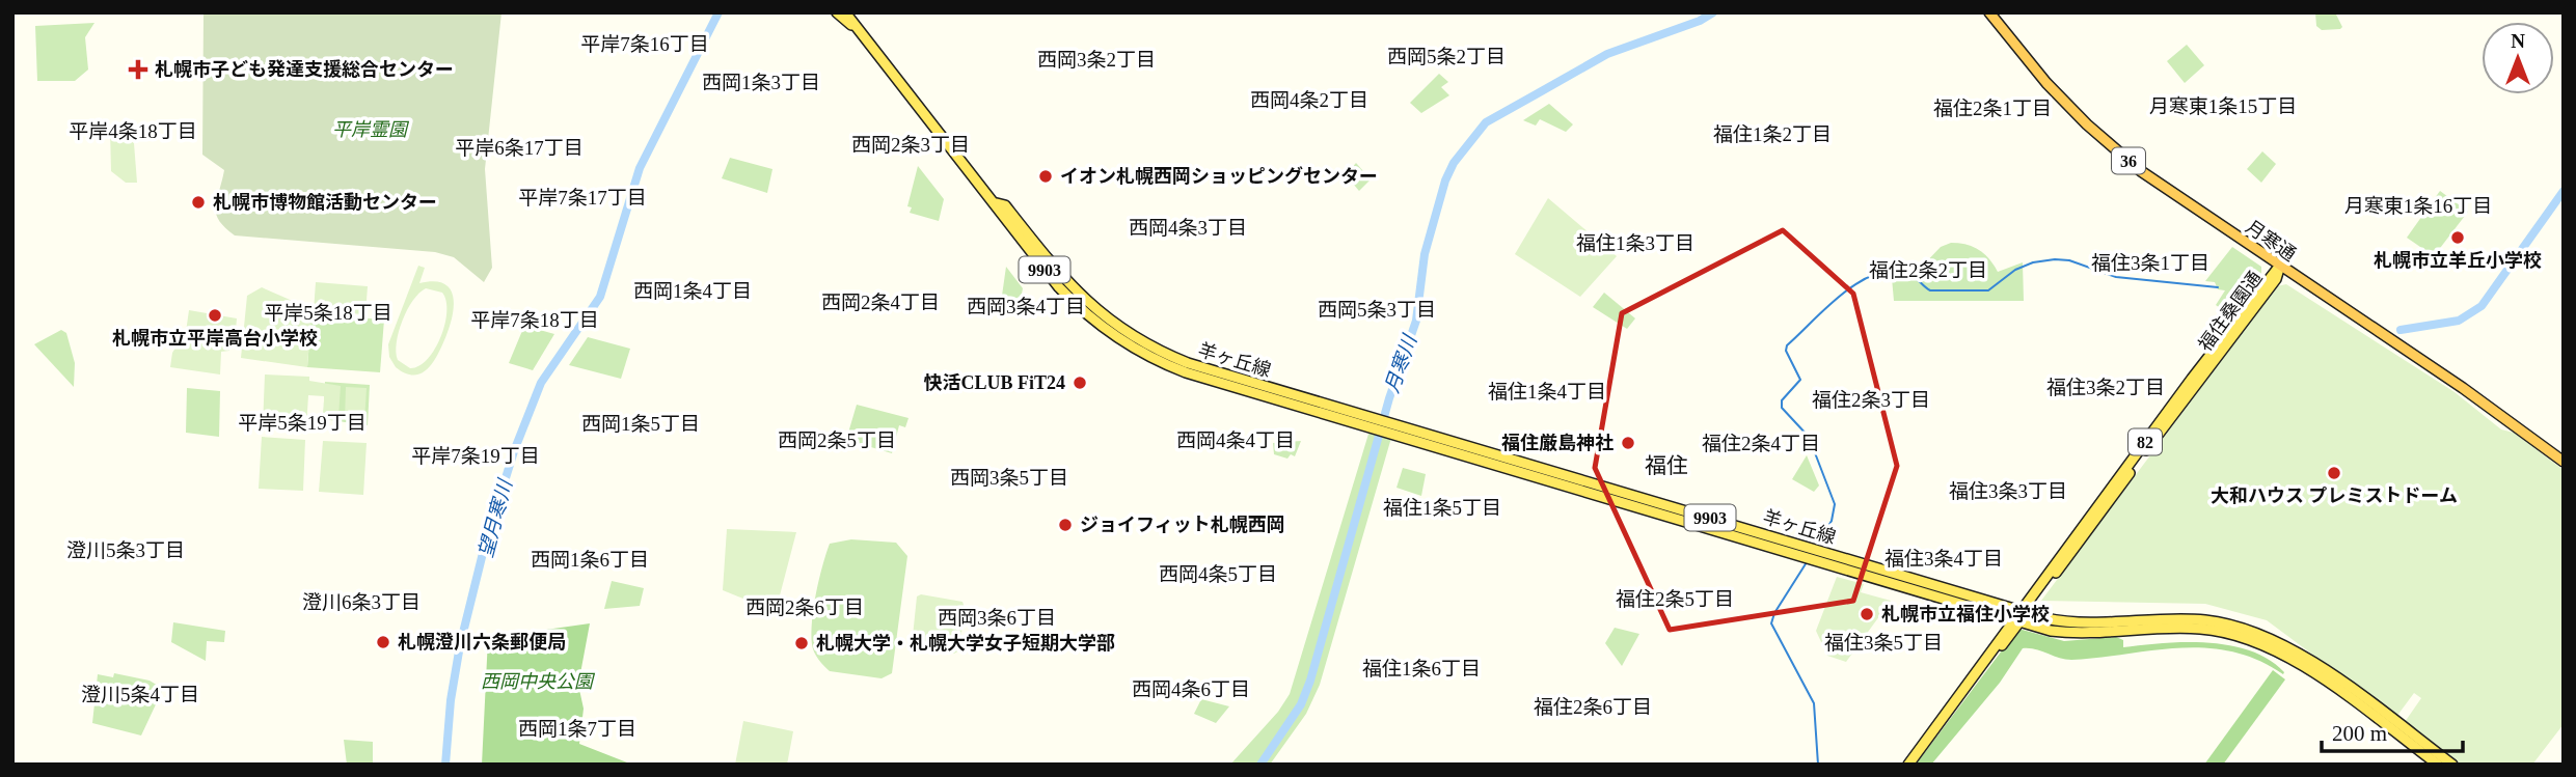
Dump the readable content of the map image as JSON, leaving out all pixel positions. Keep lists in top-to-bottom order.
{
  "streets": {
    "highway": ["36", "月寒通"],
    "main road": [
      "9903",
      "福住桑園通",
      "羊ヶ丘線",
      "82"
    ]
  },
  "crossings": [
    ["月寒通", "福住桑園通"],
    ["福住桑園通", "羊ヶ丘線"]
  ],
  "districts": [
    "平岸7条16丁目",
    "西岡5条2丁目",
    "西岡3条2丁目",
    "西岡1条3丁目",
    "西岡4条2丁目",
    "月寒東1条15丁目",
    "福住2条1丁目",
    "平岸4条18丁目",
    "福住1条2丁目",
    "西岡2条3丁目",
    "平岸6条17丁目",
    "平岸7条17丁目",
    "月寒東1条16丁目",
    "西岡4条3丁目",
    "福住1条3丁目",
    "福住3条1丁目",
    "福住2条2丁目",
    "西岡1条4丁目",
    "西岡2条4丁目",
    "西岡3条4丁目",
    "西岡5条3丁目",
    "平岸5条18丁目",
    "平岸7条18丁目",
    "福住3条2丁目",
    "福住1条4丁目",
    "福住2条3丁目",
    "平岸5条19丁目",
    "西岡1条5丁目",
    "西岡2条5丁目",
    "西岡4条4丁目",
    "福住2条4丁目",
    "平岸7条19丁目",
    "福住",
    "西岡3条5丁目",
    "福住3条3丁目",
    "福住1条5丁目",
    "澄川5条3丁目",
    "福住3条4丁目",
    "西岡1条6丁目",
    "西岡4条5丁目",
    "福住2条5丁目",
    "澄川6条3丁目",
    "西岡2条6丁目",
    "西岡3条6丁目",
    "福住3条5丁目",
    "福住1条6丁目",
    "西岡4条6丁目",
    "澄川5条4丁目",
    "福住2条6丁目",
    "西岡1条7丁目"
  ],
  "water": ["月寒川", "望月寒川"],
  "parks": ["平岸霊園", "西岡中央公園"],
  "places": {
    "health": ["札幌市子ども発達支援総合センター"],
    "other": [
      "イオン札幌西岡ショッピングセンター",
      "札幌市博物館活動センター",
      "札幌市立羊丘小学校",
      "札幌市立平岸高台小学校",
      "快活CLUB FiT24",
      "福住厳島神社",
      "大和ハウス プレミストドーム",
      "ジョイフィット札幌西岡",
      "札幌市立福住小学校",
      "札幌澄川六条郵便局",
      "札幌大学・札幌大学女子短期大学部"
    ]
  },
  "scale_bar": "200 m",
  "north": "top"
}
